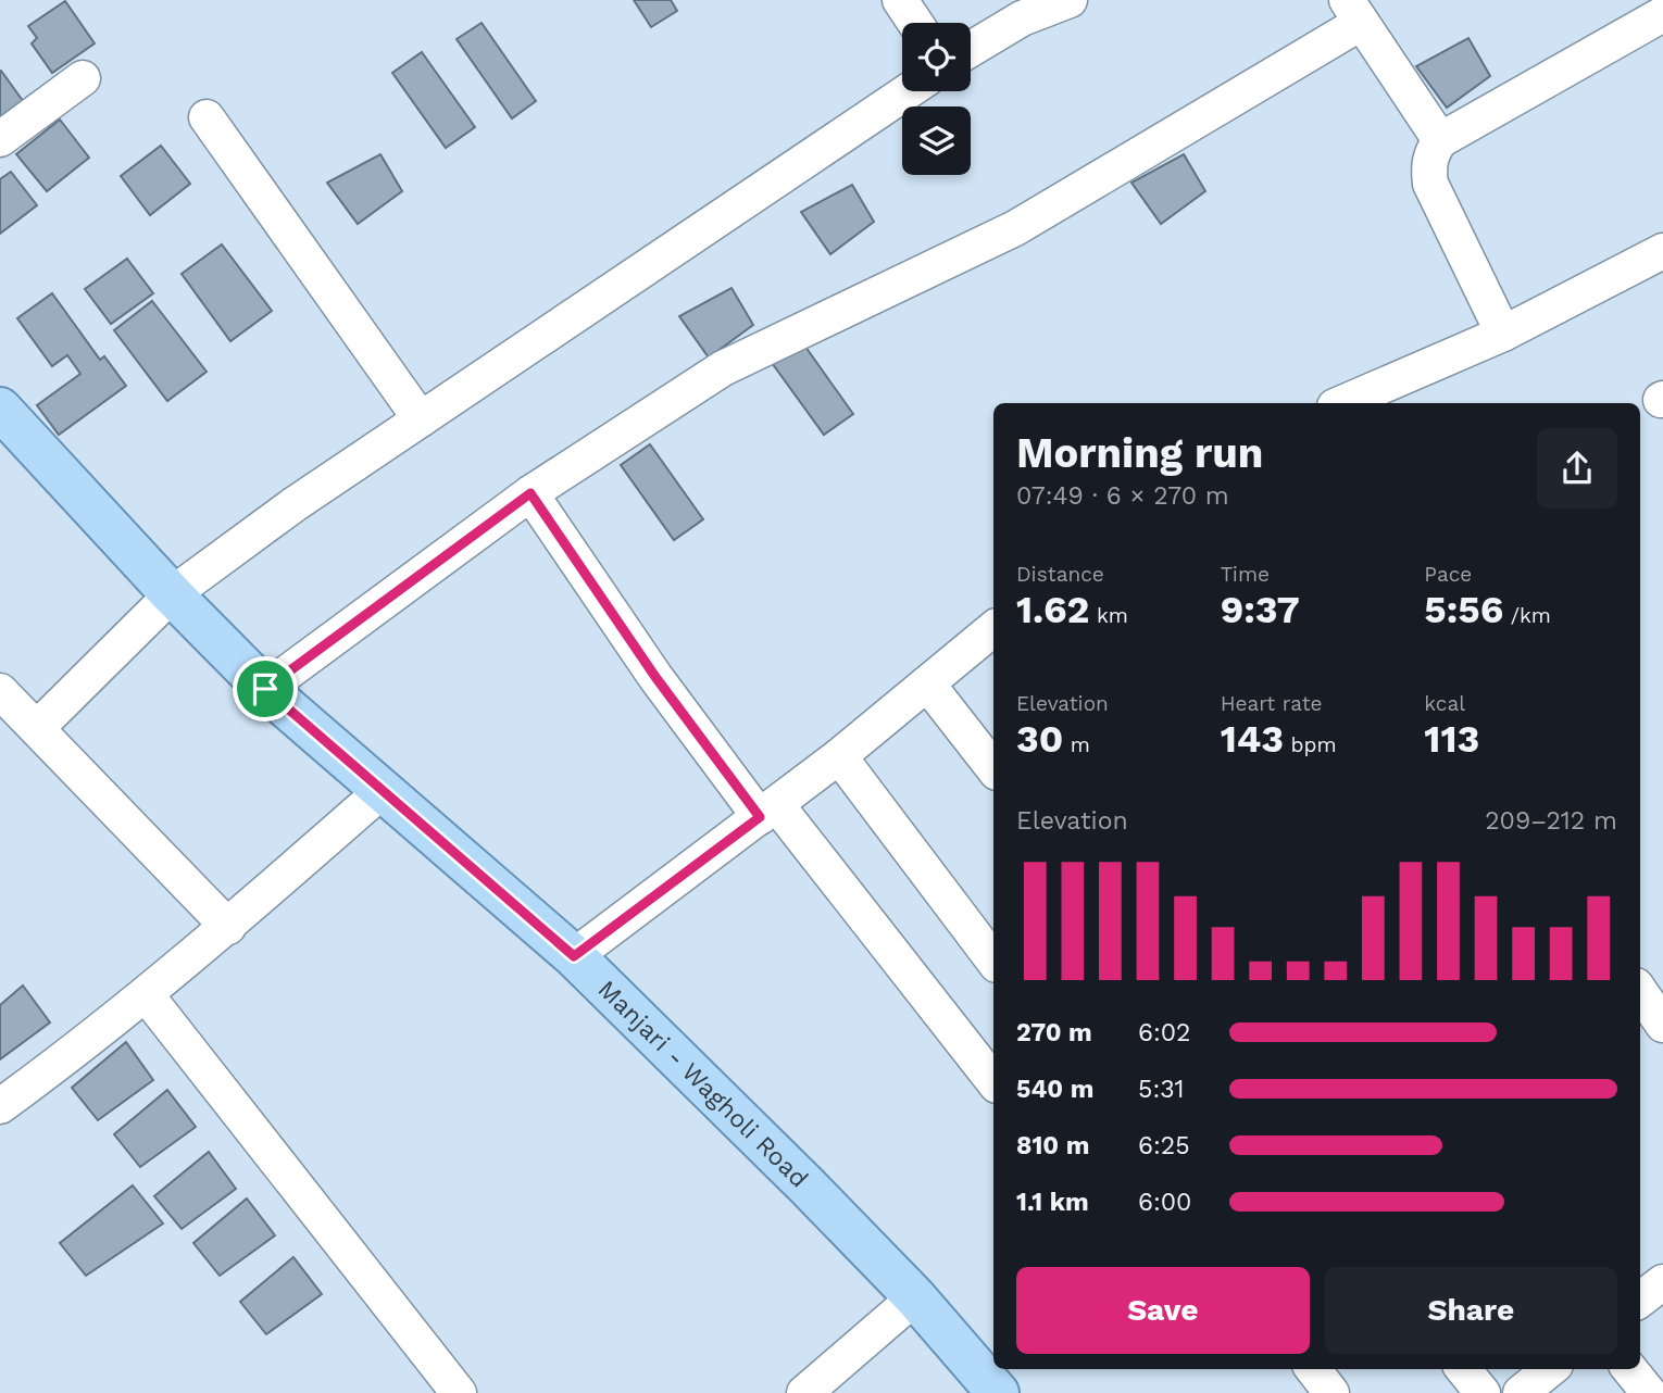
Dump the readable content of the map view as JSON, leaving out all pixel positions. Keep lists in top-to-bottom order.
{
  "streets": {
    "main road": ["Manjari - Wagholi Road"]
  },
  "page": {
    "heading": ["Morning run", "07:49 · 6 × 270 m"],
    "stats": [
      ["Distance", "1.62 km"],
      ["Time", "9:37"],
      ["Pace", "5:56 /km"],
      ["Elevation", "30 m"],
      ["Heart rate", "143 bpm"],
      ["kcal", "113"]
    ],
    "chart": ["Elevation", "209–212 m"],
    "list": [
      {
        "name": "270 m",
        "note": "6:02"
      },
      {
        "name": "540 m",
        "note": "5:31"
      },
      {
        "name": "810 m",
        "note": "6:25"
      },
      {
        "name": "1.1 km",
        "note": "6:00"
      }
    ],
    "buttons": ["Save", "Share"]
  }
}
